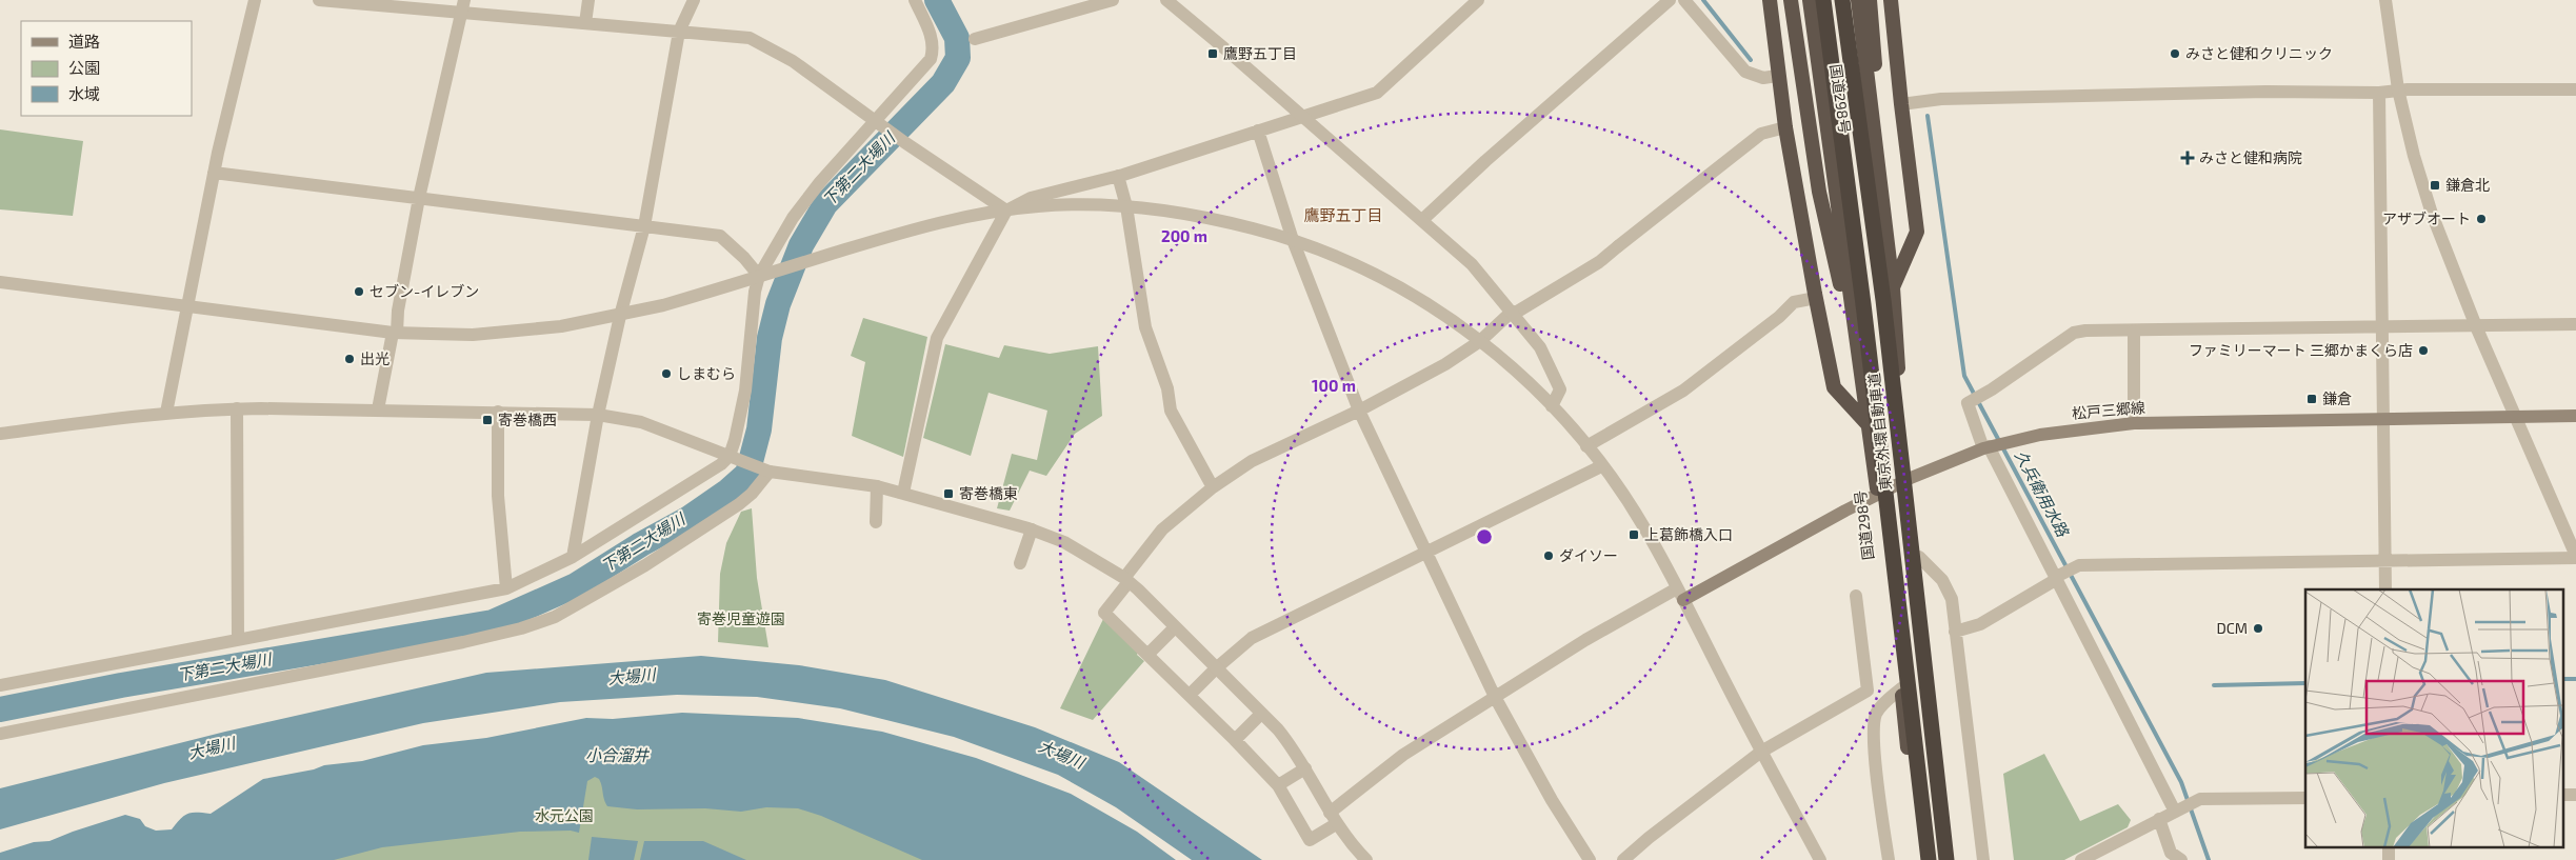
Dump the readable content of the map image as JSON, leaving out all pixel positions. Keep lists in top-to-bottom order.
{
  "streets": {
    "highway": ["国道298号", "東京外環自動車道"],
    "main road": ["松戸三郷線"]
  },
  "crossings": [
    ["国道298号", "松戸三郷線"]
  ],
  "districts": ["鷹野五丁目"],
  "water": [
    "下第二大場川",
    "久兵衛用水路",
    "大場川",
    "小合溜井"
  ],
  "parks": ["寄巻児童遊園", "水元公園"],
  "places": {
    "transit": [
      "鷹野五丁目",
      "鎌倉北",
      "鎌倉",
      "寄巻橋西",
      "寄巻橋東",
      "上葛飾橋入口"
    ],
    "other": [
      "みさと健和クリニック",
      "アザブオート",
      "セブン-イレブン",
      "ファミリーマート 三郷かまくら店",
      "出光",
      "しまむら",
      "ダイソー",
      "DCM"
    ],
    "health": ["みさと健和病院"]
  },
  "legend": ["道路", "公園", "水域"],
  "rings": ["200 m", "100 m"]
}
